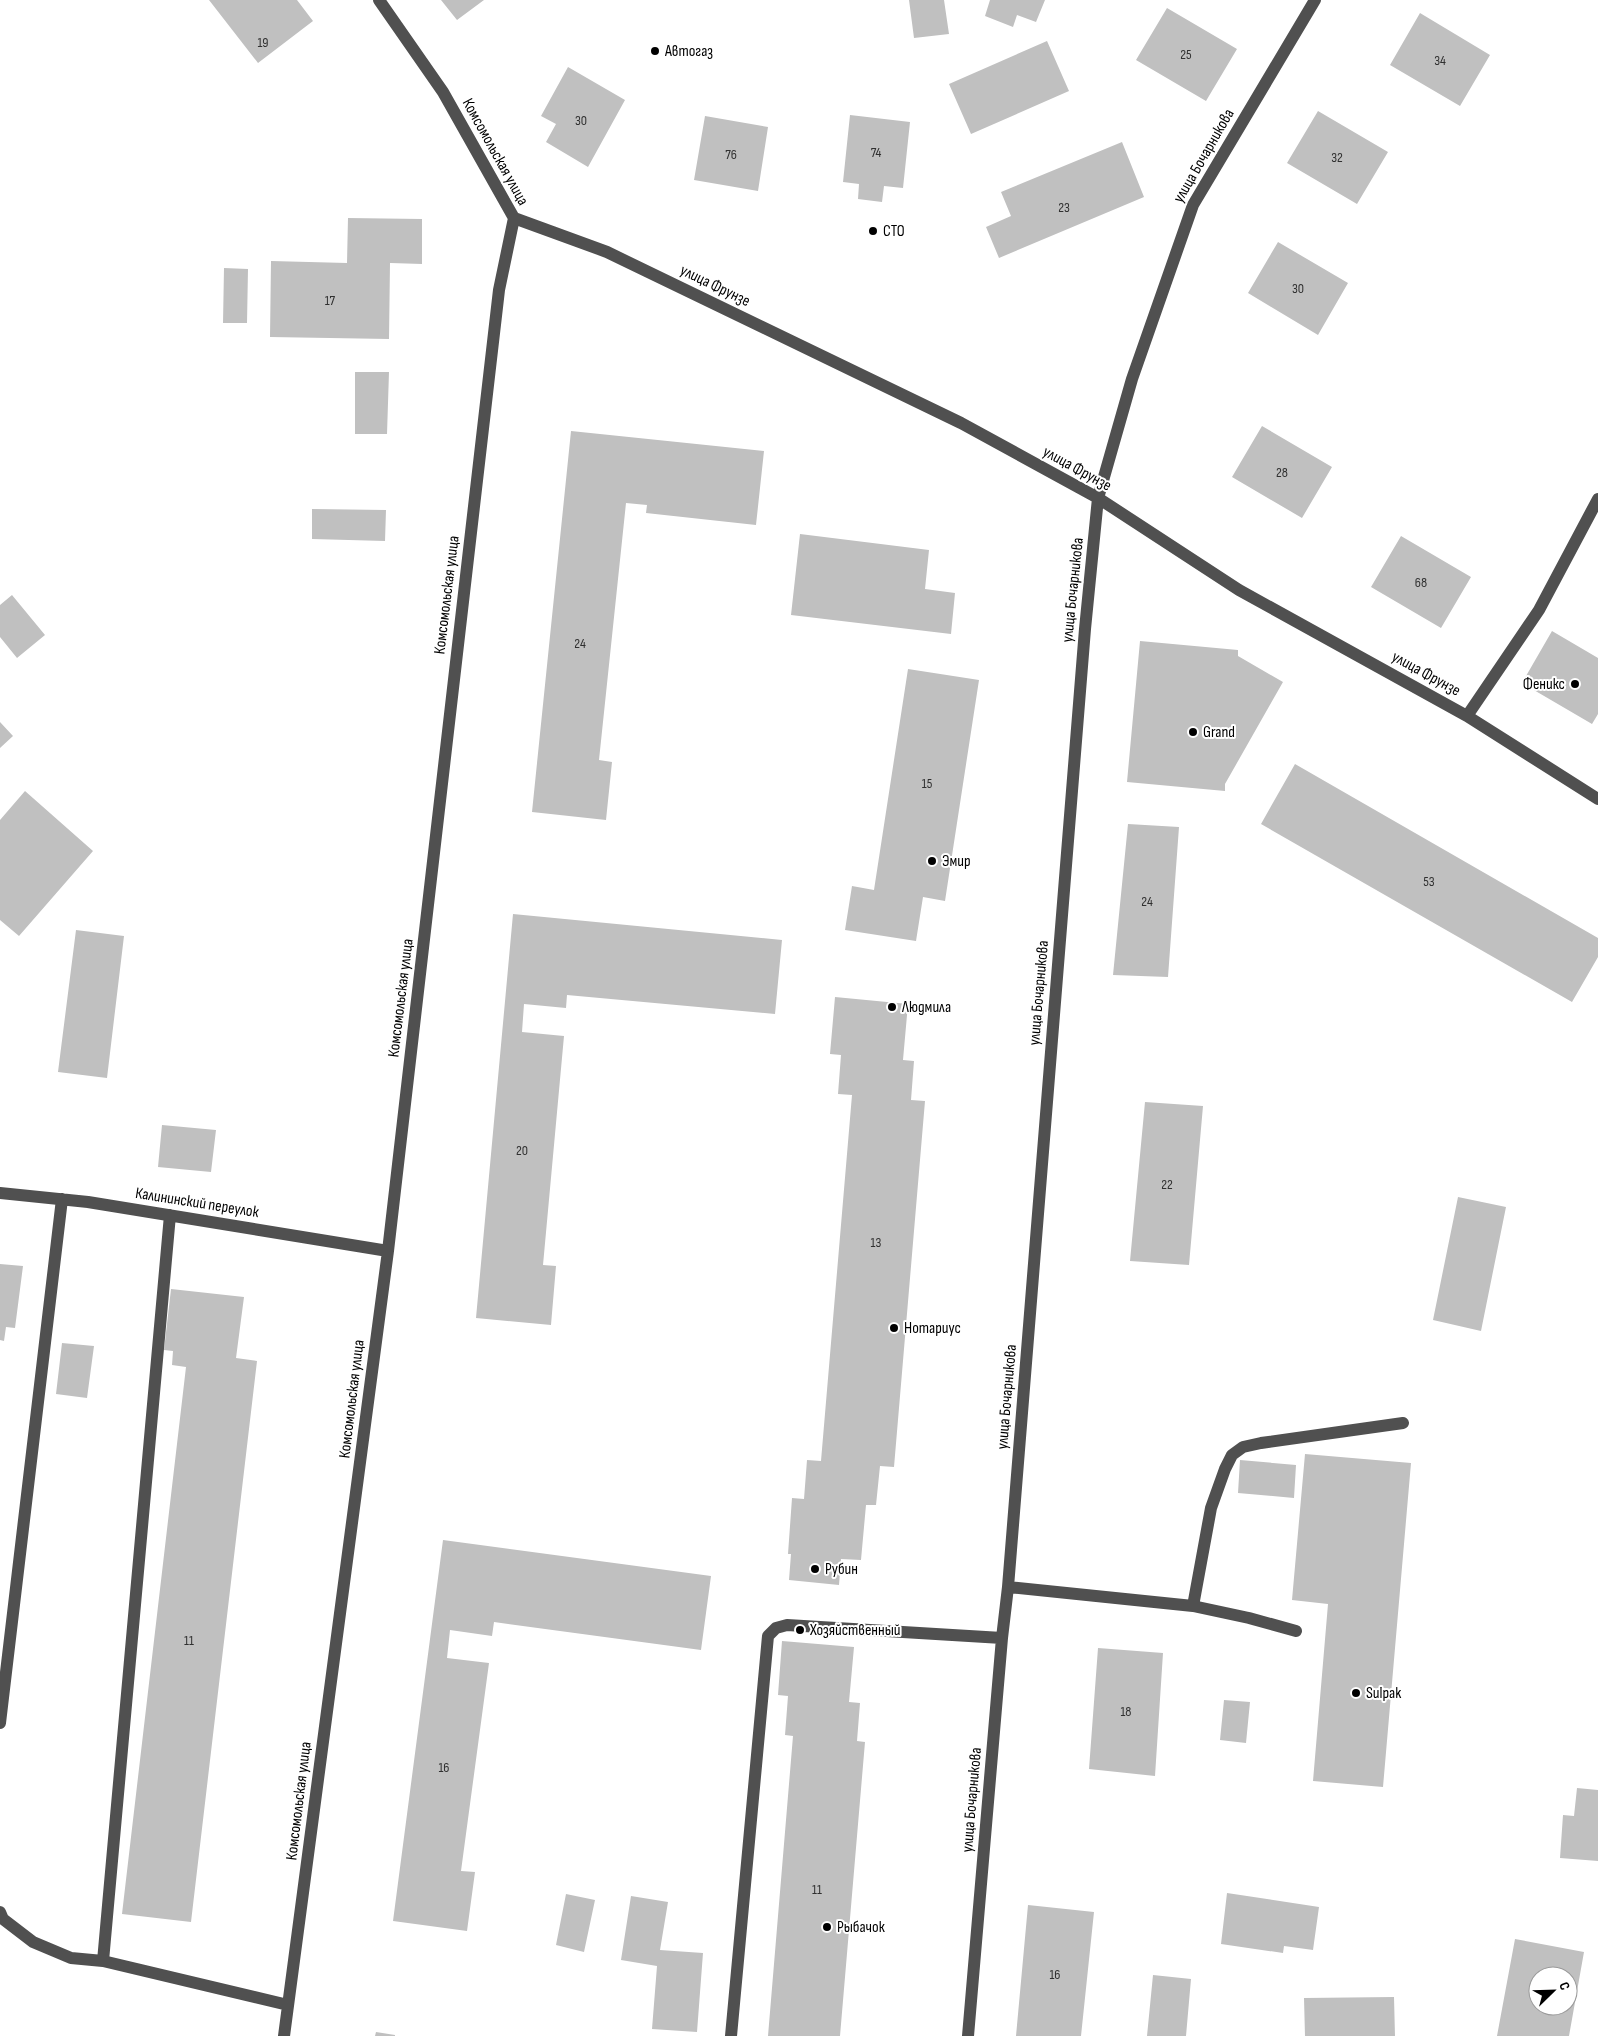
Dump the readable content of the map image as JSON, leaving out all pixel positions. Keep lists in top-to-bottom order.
{
  "streets": {
    "street": [
      "Комсомольская улица",
      "улица Бочарникова",
      "улица Фрунзе",
      "Калининский переулок"
    ]
  },
  "crossings": [
    ["Комсомольская улица", "улица Фрунзе"],
    ["Комсомольская улица", "Калининский переулок"],
    ["улица Бочарникова", "улица Фрунзе"]
  ],
  "places": [
    "Автогаз",
    "СТО",
    "Феникс",
    "Grand",
    "Эмир",
    "Людмила",
    "Нотариус",
    "Рубин",
    "Хозяйственный",
    "Sulpak",
    "Рыбачок"
  ],
  "house_numbers": [
    "19",
    "25",
    "34",
    "30",
    "74",
    "76",
    "32",
    "23",
    "30",
    "17",
    "28",
    "68",
    "24",
    "15",
    "53",
    "24",
    "20",
    "22",
    "13",
    "11",
    "18",
    "16",
    "11",
    "16"
  ],
  "north": "top right"
}
